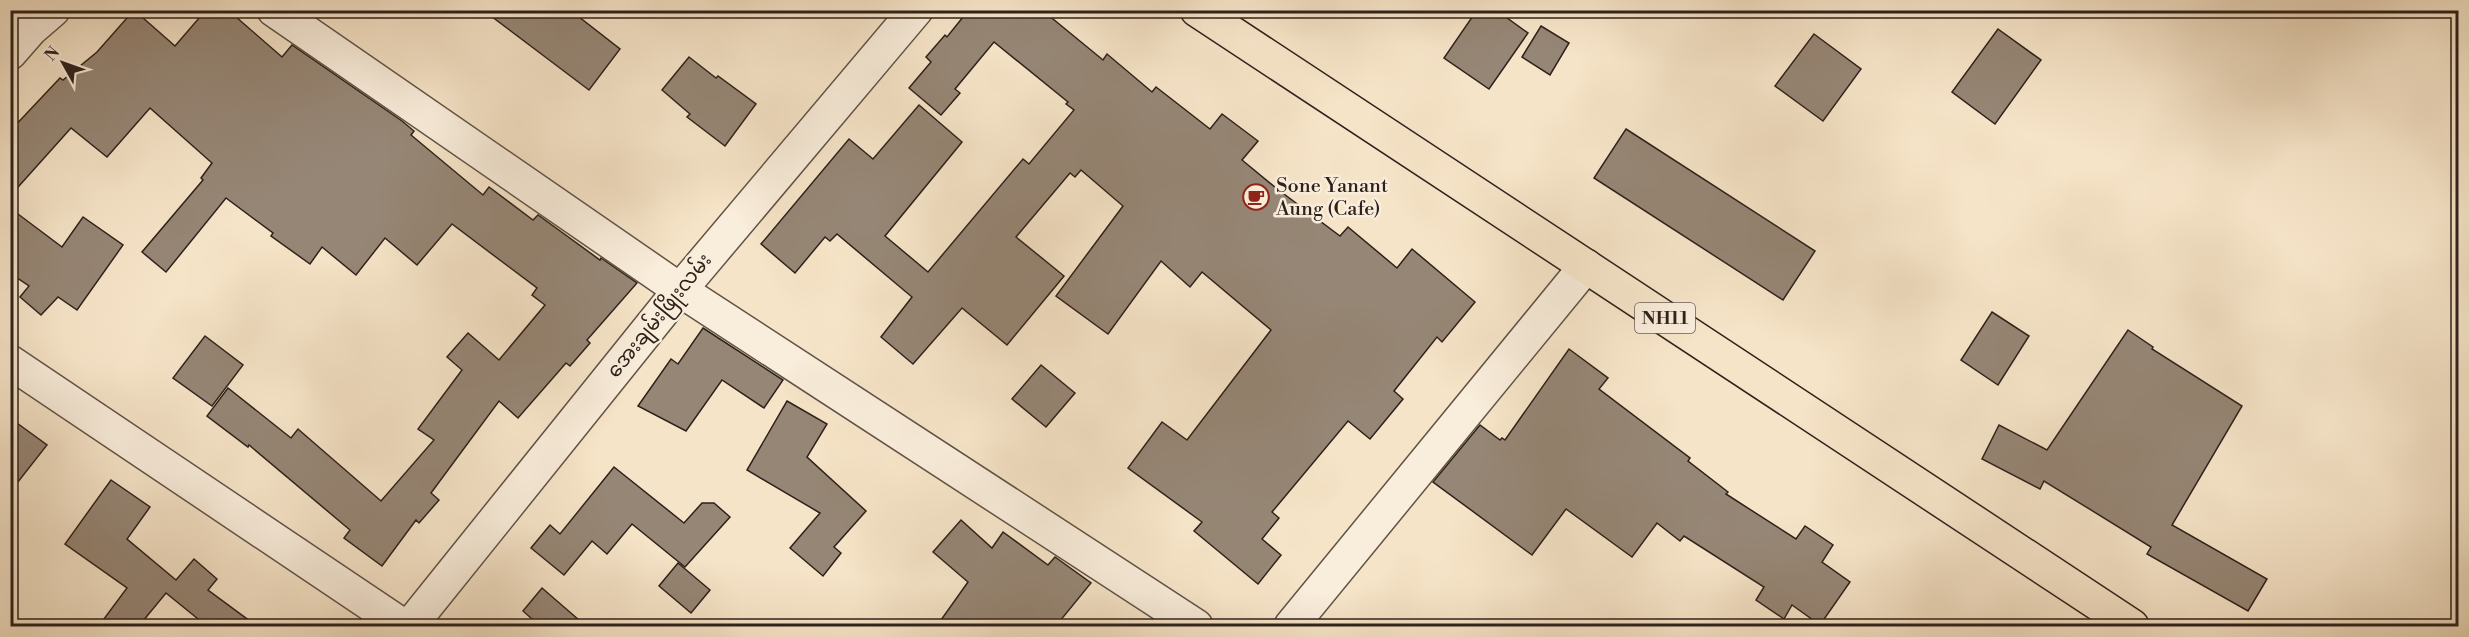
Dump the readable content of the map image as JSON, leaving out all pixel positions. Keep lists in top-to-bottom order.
{
  "streets": {
    "highway": ["NH11"],
    "street": ["အေးချမ်းဖြိုးလမ်း"]
  },
  "places": {
    "cafe": ["Sone Yanant Aung (Cafe)"]
  },
  "north": "top left"
}
